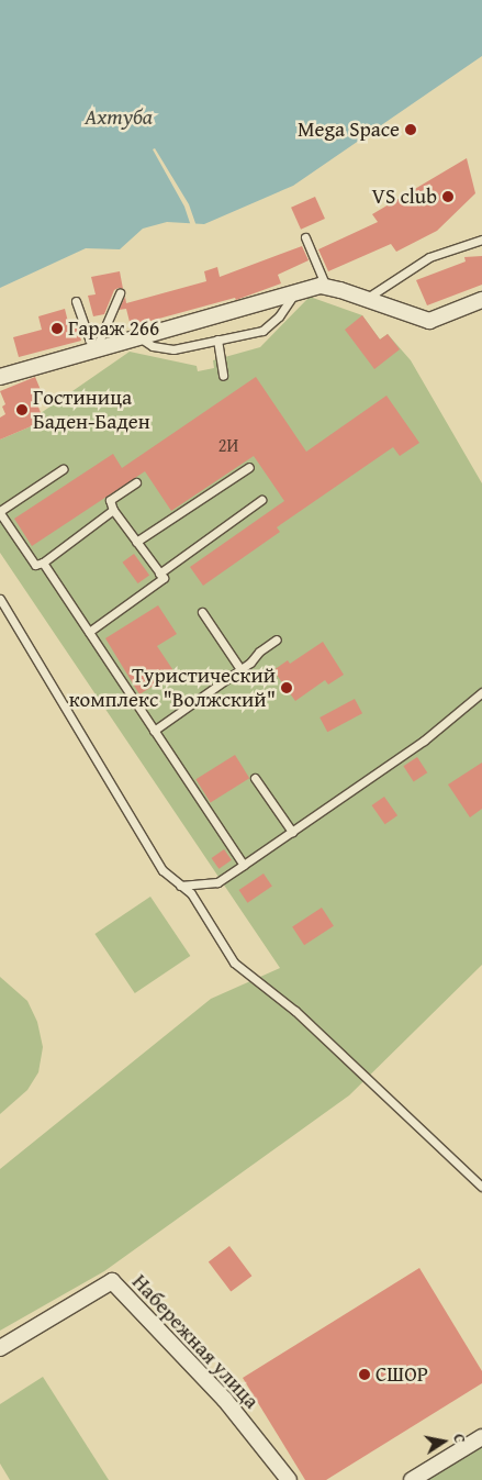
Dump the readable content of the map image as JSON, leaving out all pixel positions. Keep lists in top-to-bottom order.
{
  "streets": {
    "street": ["Набережная улица"]
  },
  "water": ["Ахтуба"],
  "places": [
    "Mega Space",
    "VS club",
    "Гараж 266",
    "Гостиница Баден-Баден",
    "Туристический комплекс \"Волжский\"",
    "СШОР"
  ],
  "house_numbers": ["2И"],
  "north": "right"
}
